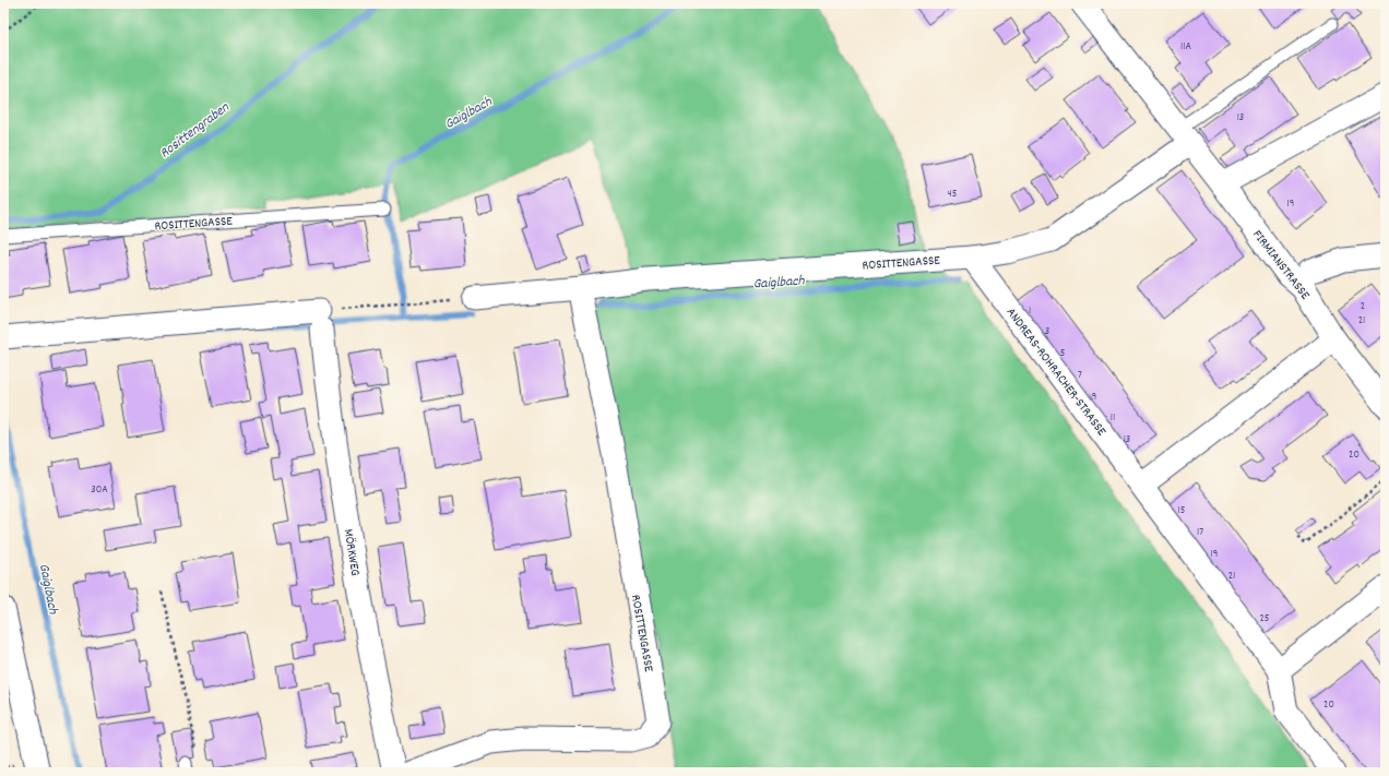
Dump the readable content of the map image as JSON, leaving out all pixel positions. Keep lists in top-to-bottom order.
{
  "streets": {
    "street": [
      "ROSITTENGASSE",
      "FIRMIANSTRASSE",
      "ANDREAS-ROHRACHER-STRASSE",
      "MÖRKWEG"
    ]
  },
  "crossings": [
    ["ROSITTENGASSE", "FIRMIANSTRASSE"],
    ["ROSITTENGASSE", "ANDREAS-ROHRACHER-STRASSE"]
  ],
  "water": ["Gaiglbach", "Rosittengraben"],
  "house_numbers": [
    "11A",
    "13",
    "45",
    "19",
    "2",
    "1",
    "21",
    "3",
    "5",
    "7",
    "9",
    "11",
    "13",
    "20",
    "30A",
    "15",
    "17",
    "19",
    "21",
    "25",
    "20"
  ]
}
